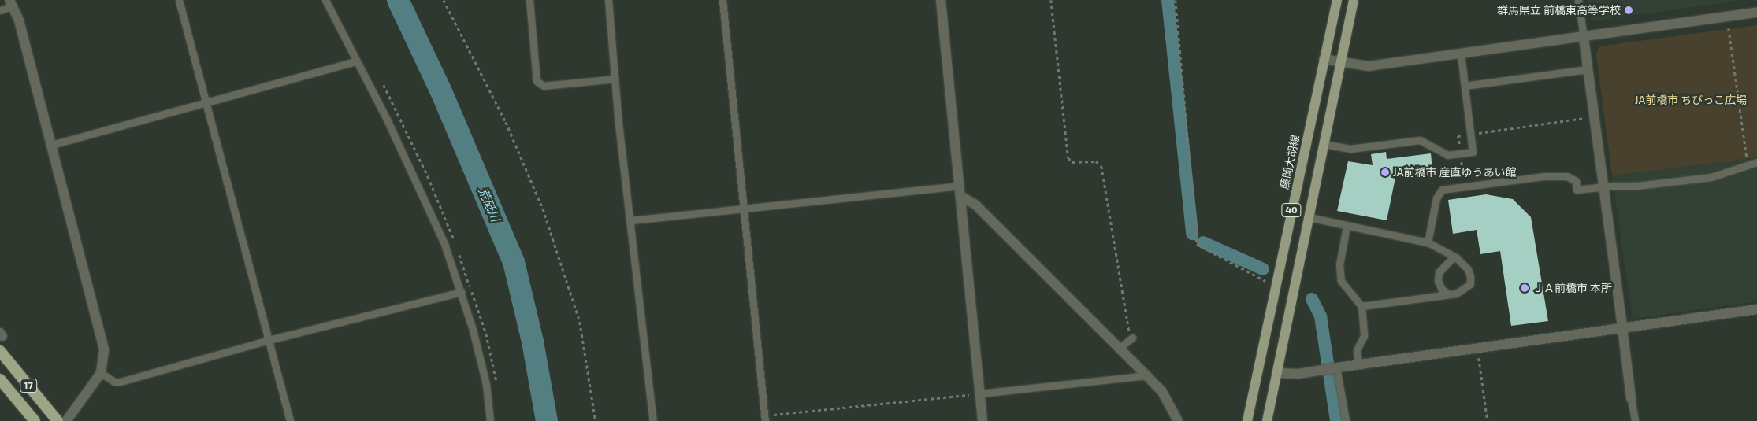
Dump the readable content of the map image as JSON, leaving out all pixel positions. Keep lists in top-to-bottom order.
{
  "streets": {
    "highway": ["17"],
    "main road": ["藤岡大胡線", "40"]
  },
  "water": ["荒砥川"],
  "parks": ["JA前橋市 ちびっこ広場"],
  "places": ["群馬県立 前橋東高等学校", "JA前橋市 産直ゆうあい館", "ＪＡ前橋市 本所"]
}
